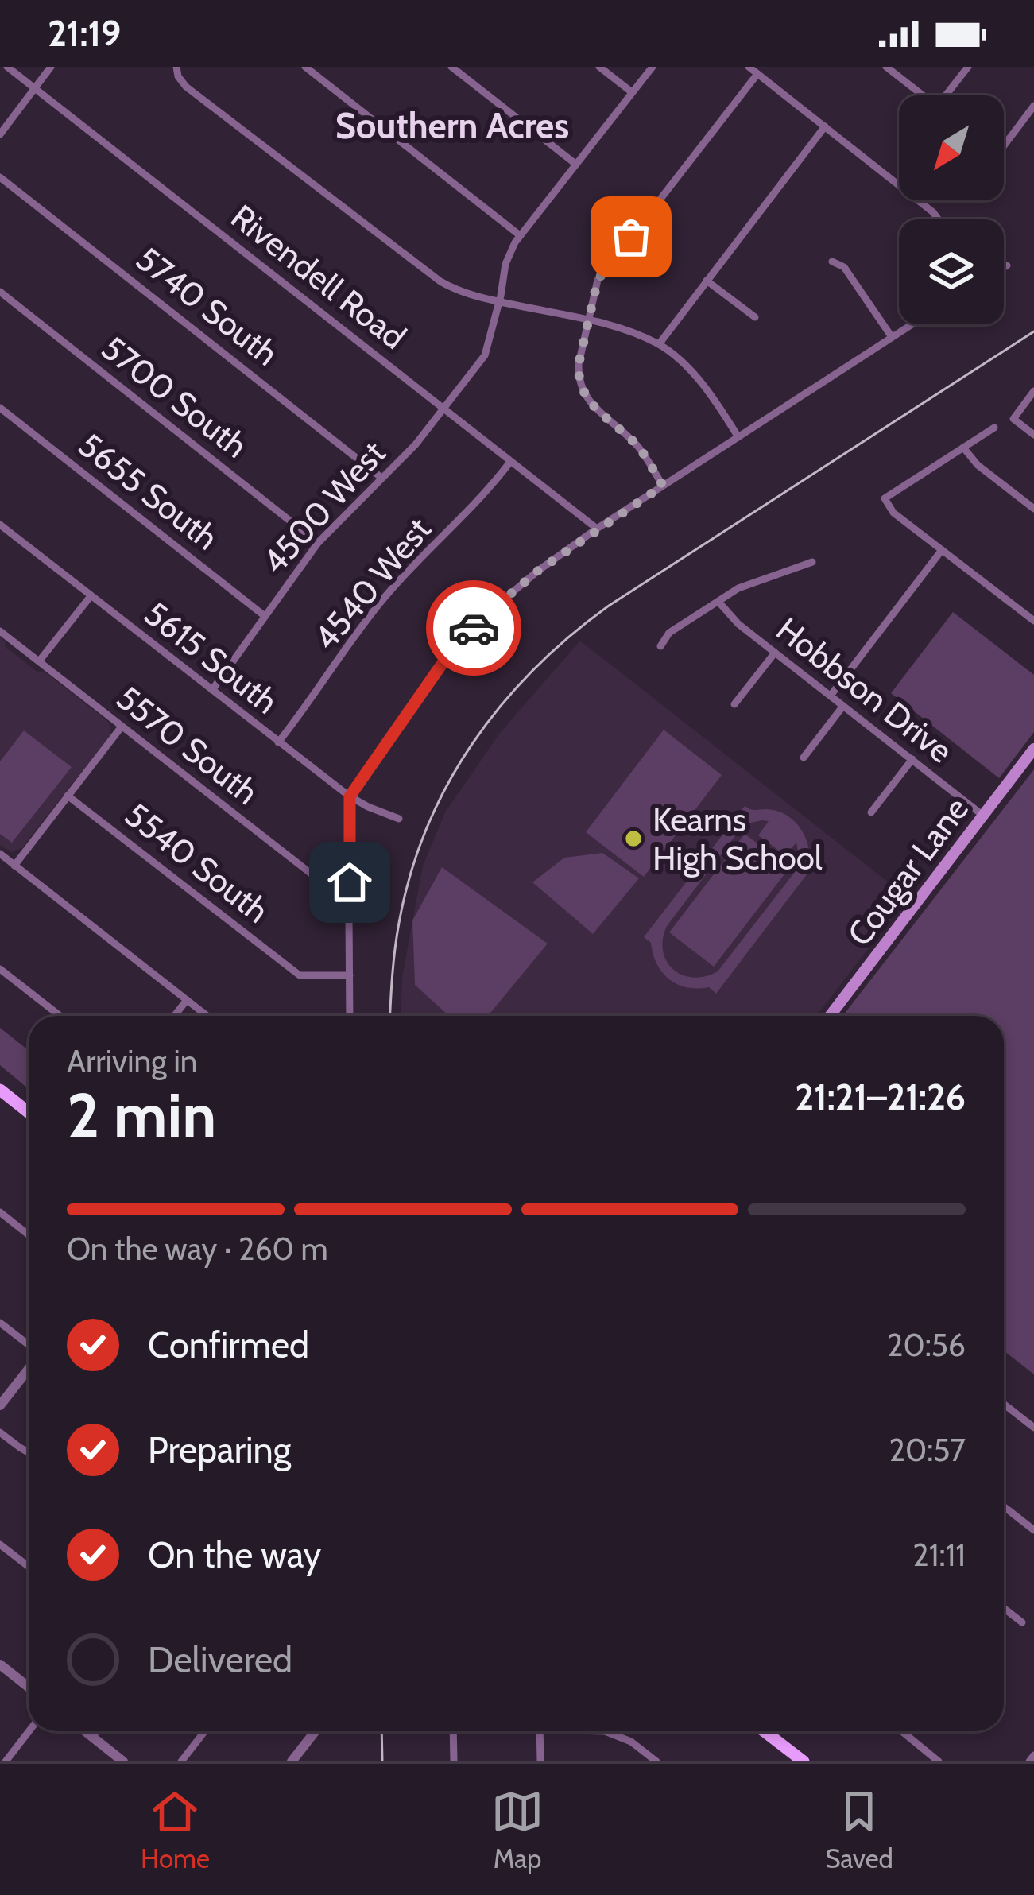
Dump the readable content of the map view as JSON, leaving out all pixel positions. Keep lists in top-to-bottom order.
{
  "streets": {
    "main road": ["Cougar Lane"],
    "street": [
      "Rivendell Road",
      "5740 South",
      "5700 South",
      "5655 South",
      "4500 West",
      "4540 West",
      "5615 South",
      "Hobbson Drive",
      "5570 South",
      "5540 South"
    ]
  },
  "crossings": [
    ["Rivendell Road", "4500 West"],
    ["Rivendell Road", "4540 West"],
    ["5740 South", "4500 West"],
    ["5700 South", "4500 West"],
    ["5655 South", "4500 West"],
    ["4500 West", "5615 South"],
    ["4540 West", "5615 South"],
    ["Hobbson Drive", "Cougar Lane"]
  ],
  "districts": ["Southern Acres"],
  "places": ["Kearns High School"],
  "north": "bottom left",
  "page": {
    "status": "21:19",
    "heading": ["2 min", "Arriving in", "21:21–21:26"],
    "bar": "On the way · 260 m",
    "list": [
      ["Confirmed", "20:56"],
      ["Preparing", "20:57"],
      ["On the way", "21:11"],
      "Delivered"
    ],
    "tabs": ["Home", "Map", "Saved"]
  }
}
